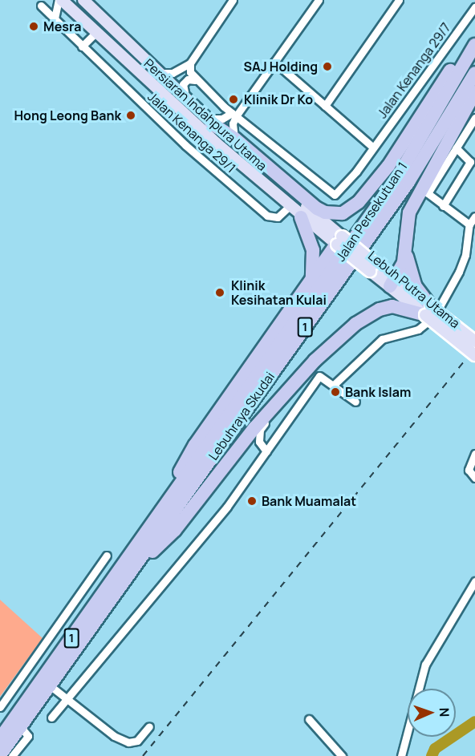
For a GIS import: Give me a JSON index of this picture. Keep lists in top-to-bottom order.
{
  "streets": {
    "highway": ["Jalan Persekutuan 1", "1", "Lebuhraya Skudai"],
    "main road": ["Persiaran Indahpura Utama", "Lebuh Putra Utama"],
    "street": ["Jalan Kenanga 29/7", "Jalan Kenanga 29/1"]
  },
  "crossings": [
    ["Persiaran Indahpura Utama", "Jalan Kenanga 29/1"],
    ["Persiaran Indahpura Utama", "Lebuh Putra Utama"],
    ["Jalan Persekutuan 1", "1"]
  ],
  "places": [
    "Mesra",
    "SAJ Holding",
    "Klinik Dr Ko",
    "Hong Leong Bank",
    "Klinik Kesihatan Kulai",
    "Bank Islam",
    "Bank Muamalat"
  ],
  "north": "right"
}
